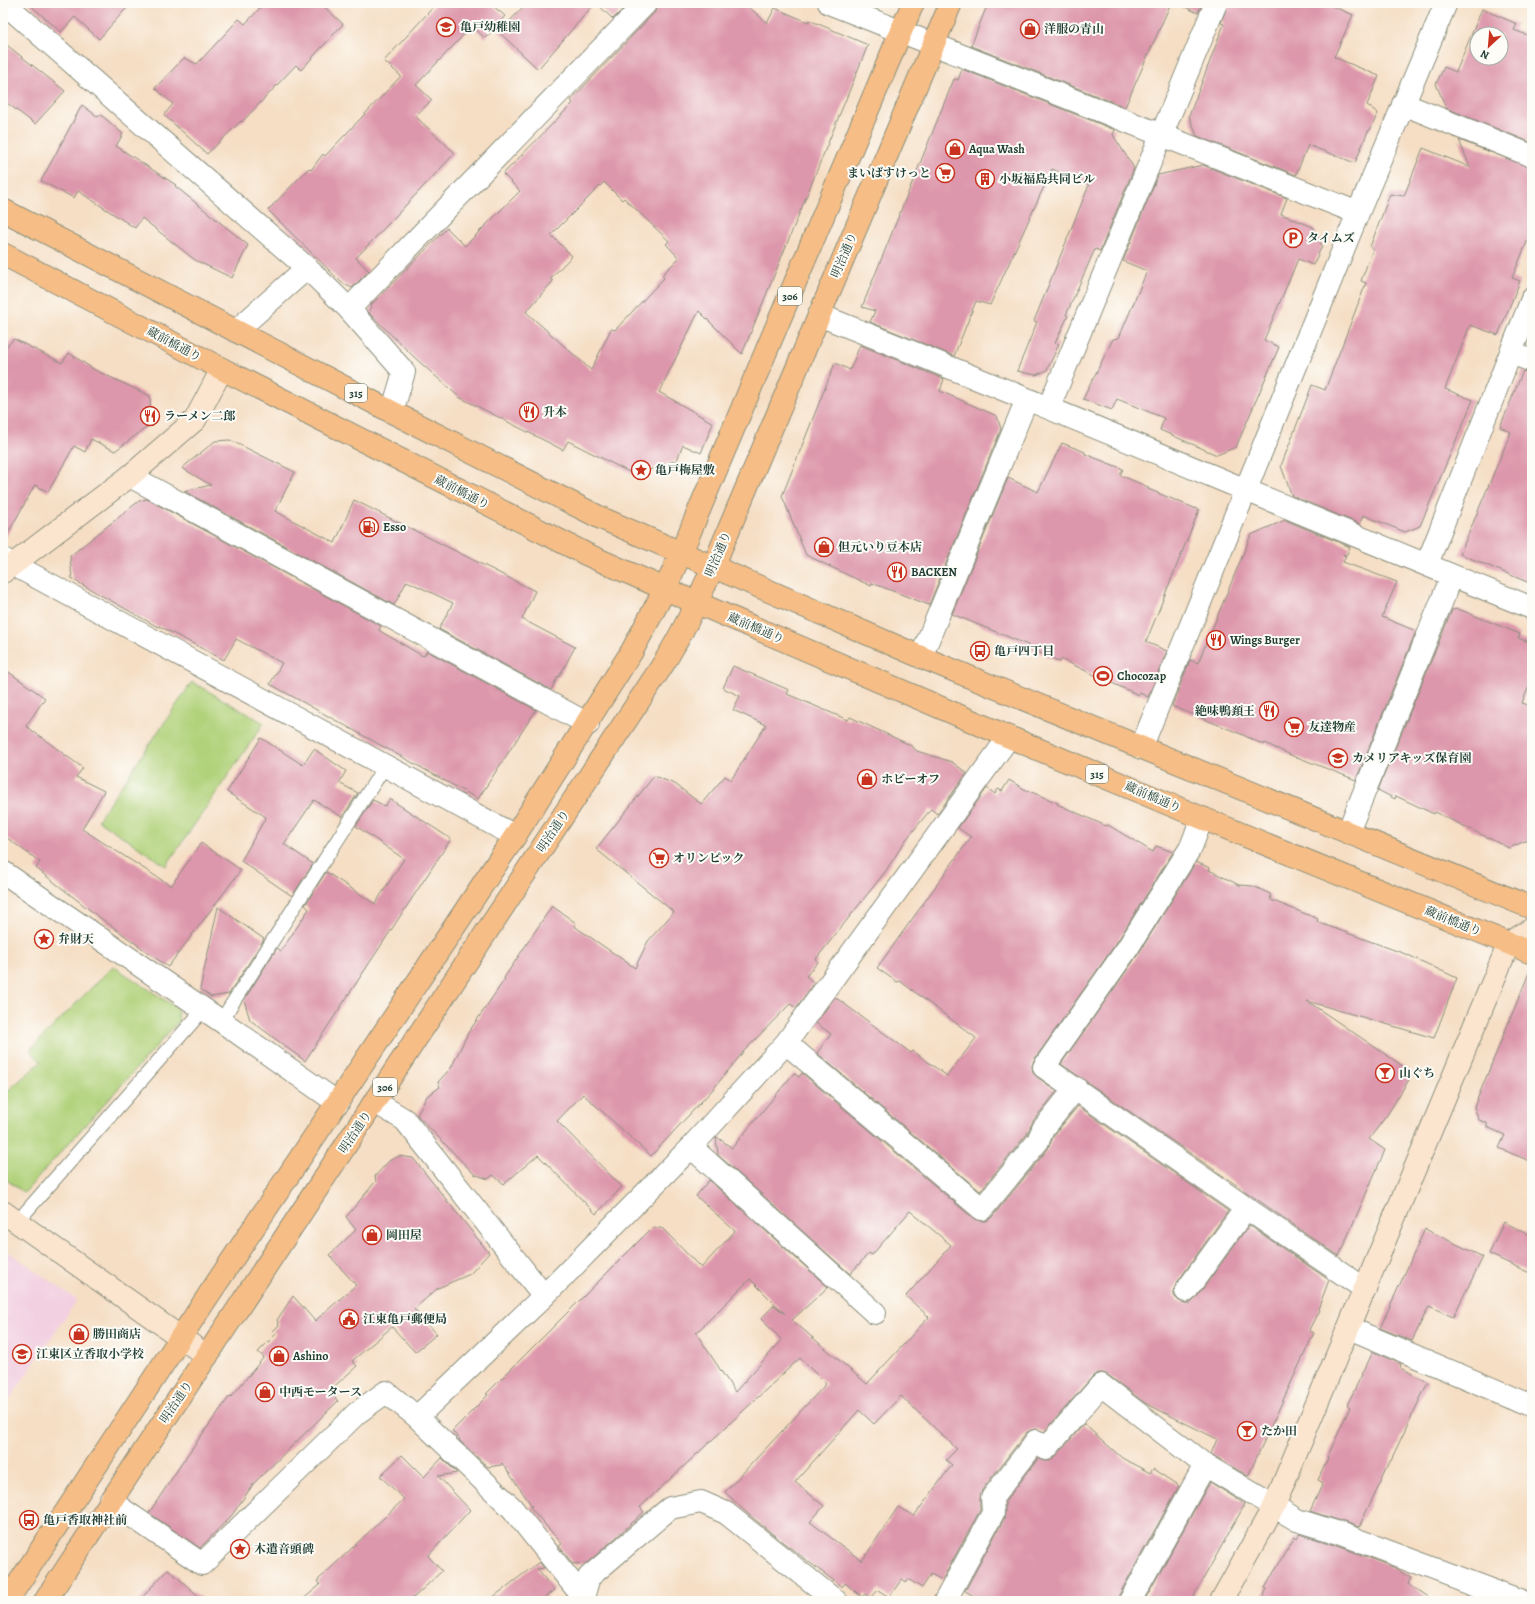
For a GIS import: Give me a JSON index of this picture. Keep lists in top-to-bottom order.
{
  "streets": {
    "main road": [
      "明治通り",
      "306",
      "蔵前橋通り",
      "315"
    ]
  },
  "crossings": [
    ["明治通り", "蔵前橋通り"],
    ["明治通り", "315"],
    ["306", "蔵前橋通り"],
    ["306", "315"]
  ],
  "places": {
    "school or university": ["亀戸幼稚園", "カメリアキッズ保育園", "江東区立香取小学校"],
    "shop": [
      "洋服の青山",
      "Aqua Wash",
      "但元いり豆本店",
      "ホビーオフ",
      "岡田屋",
      "勝田商店",
      "Ashino",
      "中西モータース"
    ],
    "supermarket": ["まいばすけっと", "友達物産", "オリンピック"],
    "building": ["小坂福島共同ビル"],
    "parking": ["タイムズ"],
    "restaurant": [
      "升本",
      "ラーメン二郎",
      "BACKEN",
      "Wings Burger",
      "絶味鴨頚王"
    ],
    "place": ["亀戸梅屋敷", "弁財天", "木遣音頭碑"],
    "fuel station": ["Esso"],
    "bus stop": ["亀戸四丁目", "亀戸香取神社前"],
    "sports": ["Chocozap"],
    "bar": ["山ぐち", "たか田"],
    "public building": ["江東亀戸郵便局"]
  },
  "north": "bottom left"
}
